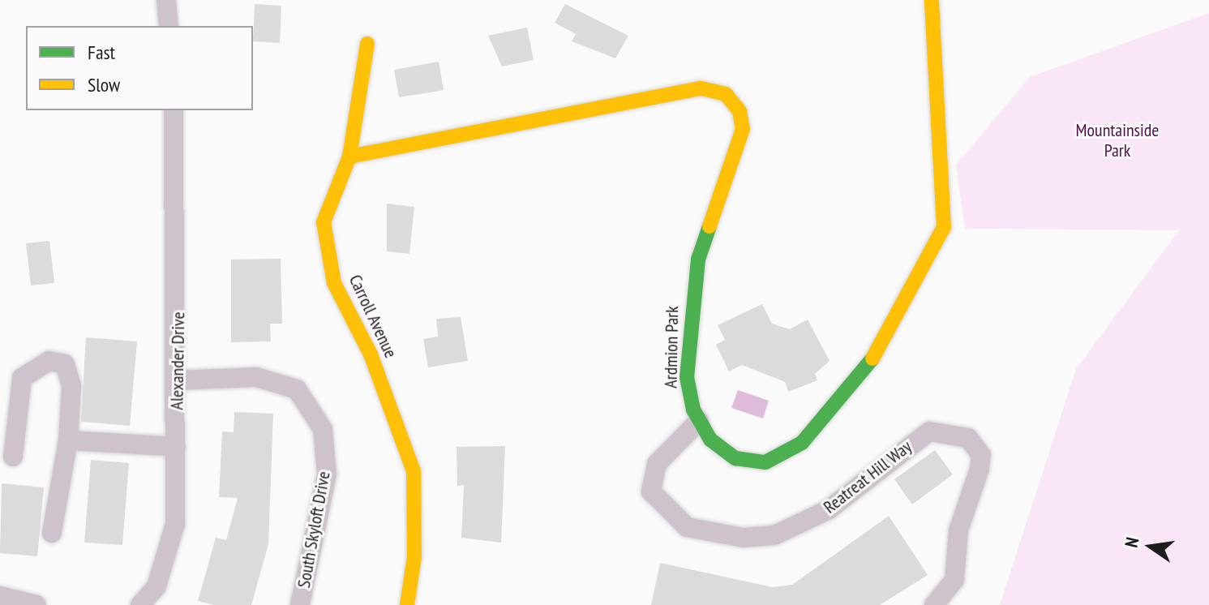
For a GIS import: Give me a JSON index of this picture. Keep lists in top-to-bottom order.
{
  "streets": {
    "street": [
      "Carroll Avenue",
      "Ardmion Park",
      "Alexander Drive",
      "Reatreat Hill Way",
      "South Skyloft Drive"
    ]
  },
  "crossings": [
    ["Carroll Avenue", "Ardmion Park"],
    ["Ardmion Park", "Reatreat Hill Way"],
    ["Alexander Drive", "South Skyloft Drive"]
  ],
  "parks": ["Mountainside Park"],
  "legend": ["Fast", "Slow"],
  "north": "left"
}
